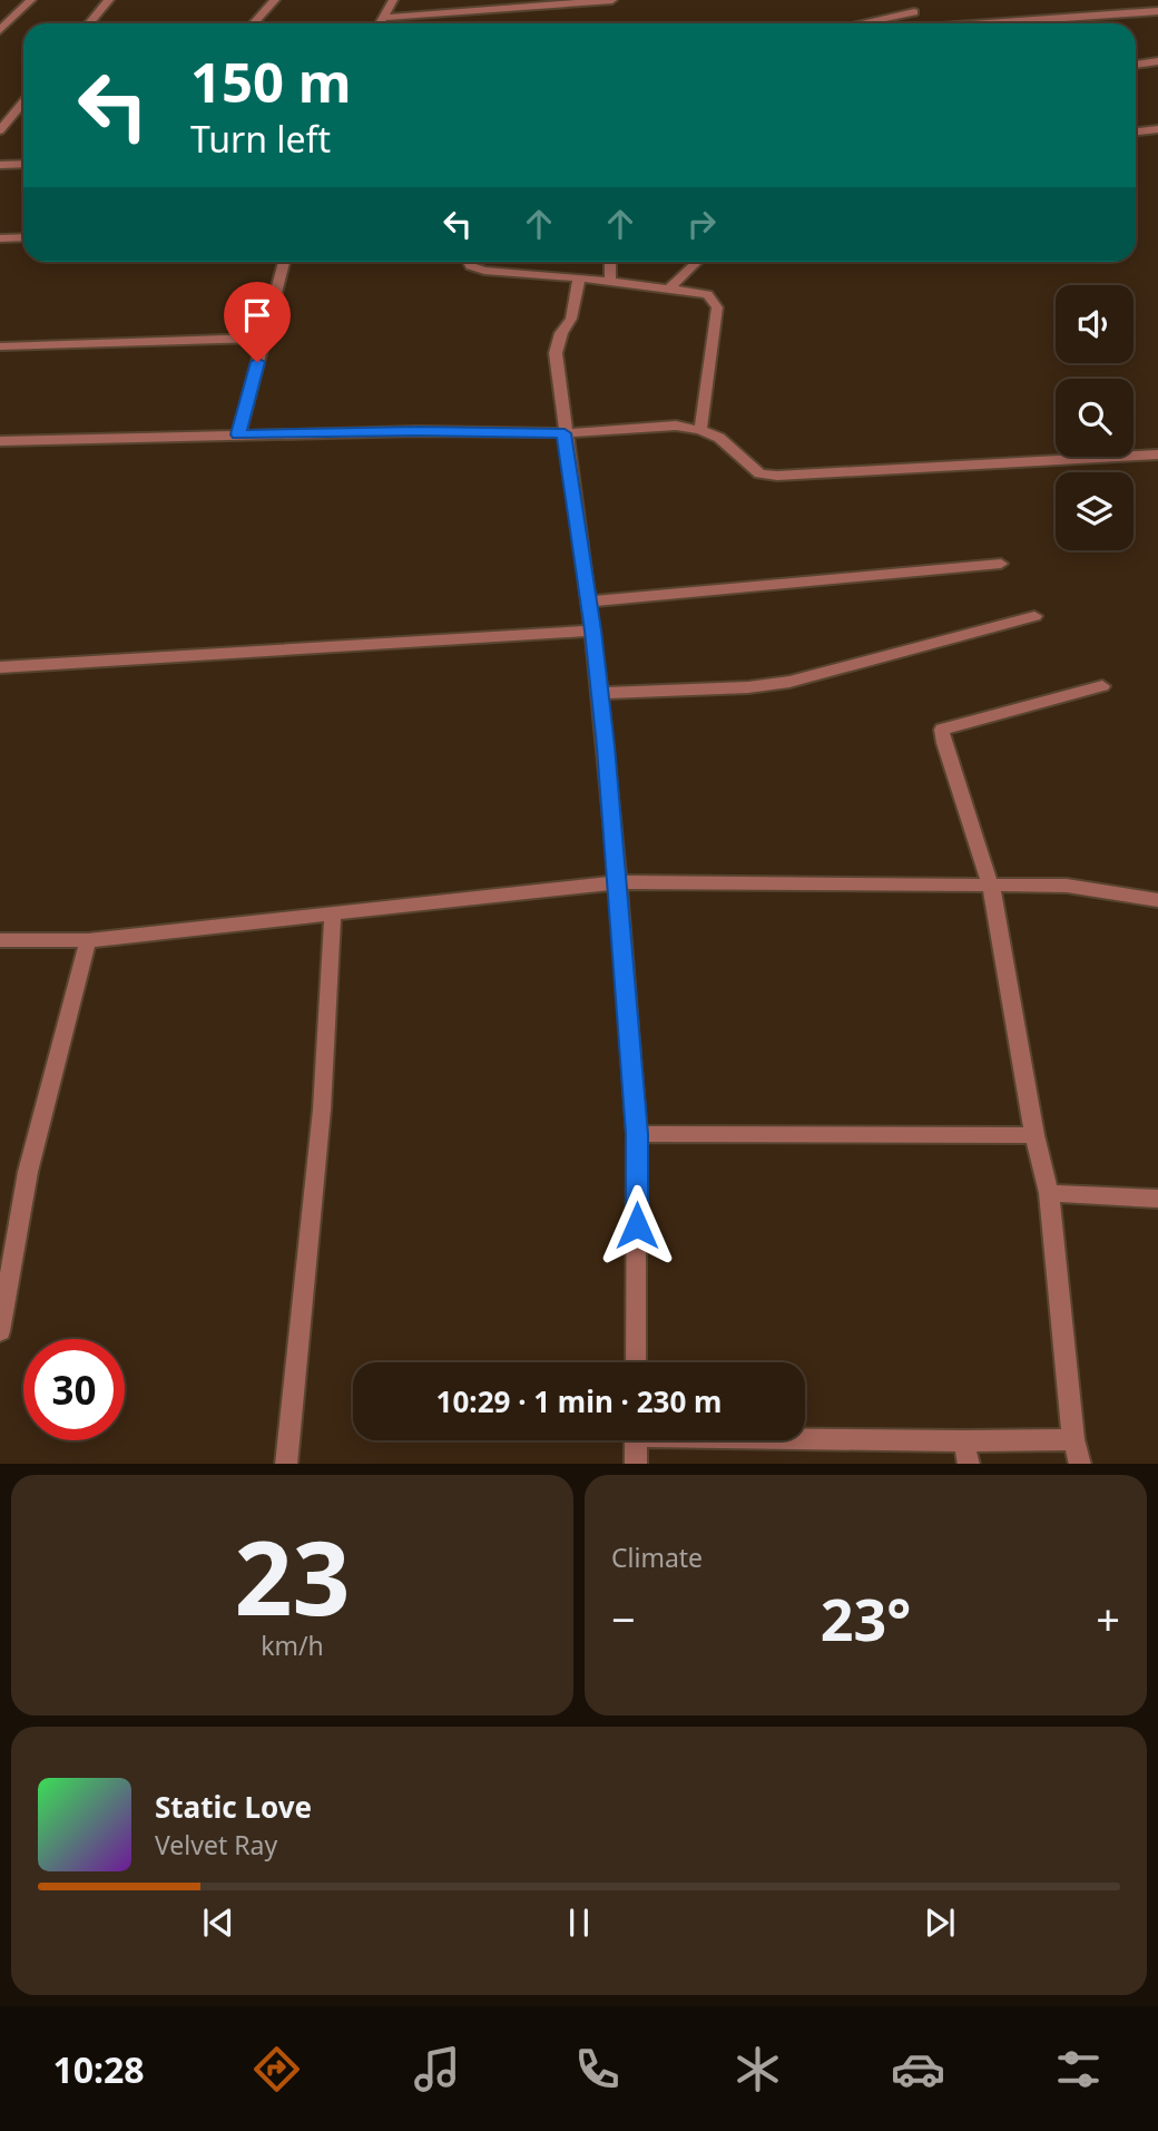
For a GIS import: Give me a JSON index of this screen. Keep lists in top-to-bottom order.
{
  "page": {
    "turn": ["150 m", "Turn left"],
    "limit": "30",
    "trip": "10:29 · 1 min · 230 m",
    "tile": [
      ["23", "km/h"],
      "Climate"
    ],
    "heat": ["−", "23°", "+"],
    "song": ["Static Love", "Velvet Ray"],
    "tabs": "10:28"
  }
}
